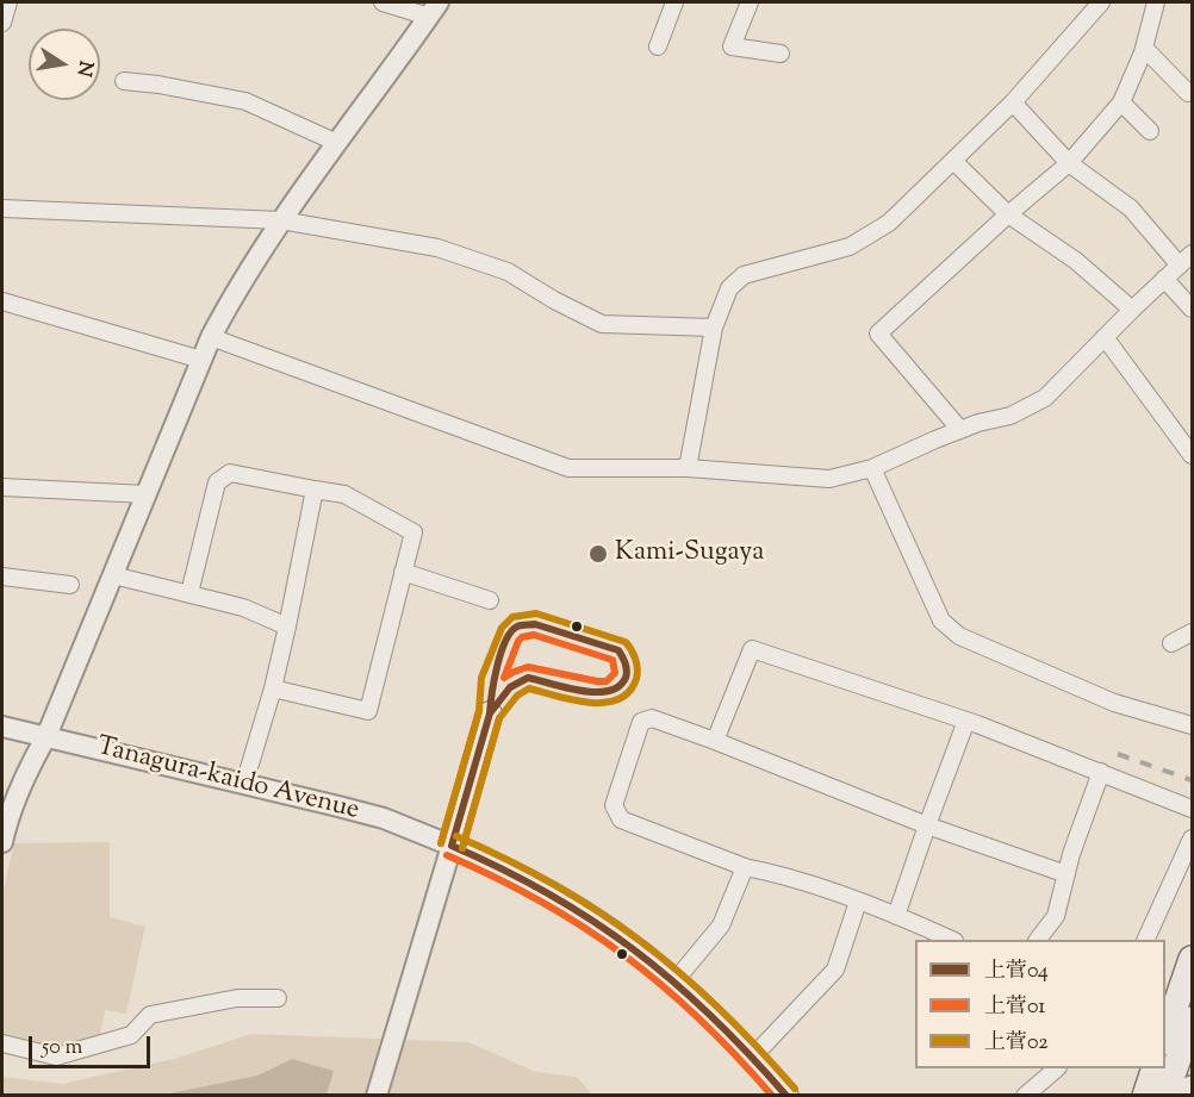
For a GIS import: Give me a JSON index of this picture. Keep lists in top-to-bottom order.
{
  "streets": {
    "street": ["Tanagura-kaido Avenue"]
  },
  "places": ["Kami-Sugaya"],
  "lines": ["transit line 上菅02", "transit line 上菅04", "transit line 上菅01"],
  "legend": ["上菅04", "上菅01", "上菅02"],
  "scale_bar": "50 m",
  "north": "right"
}
